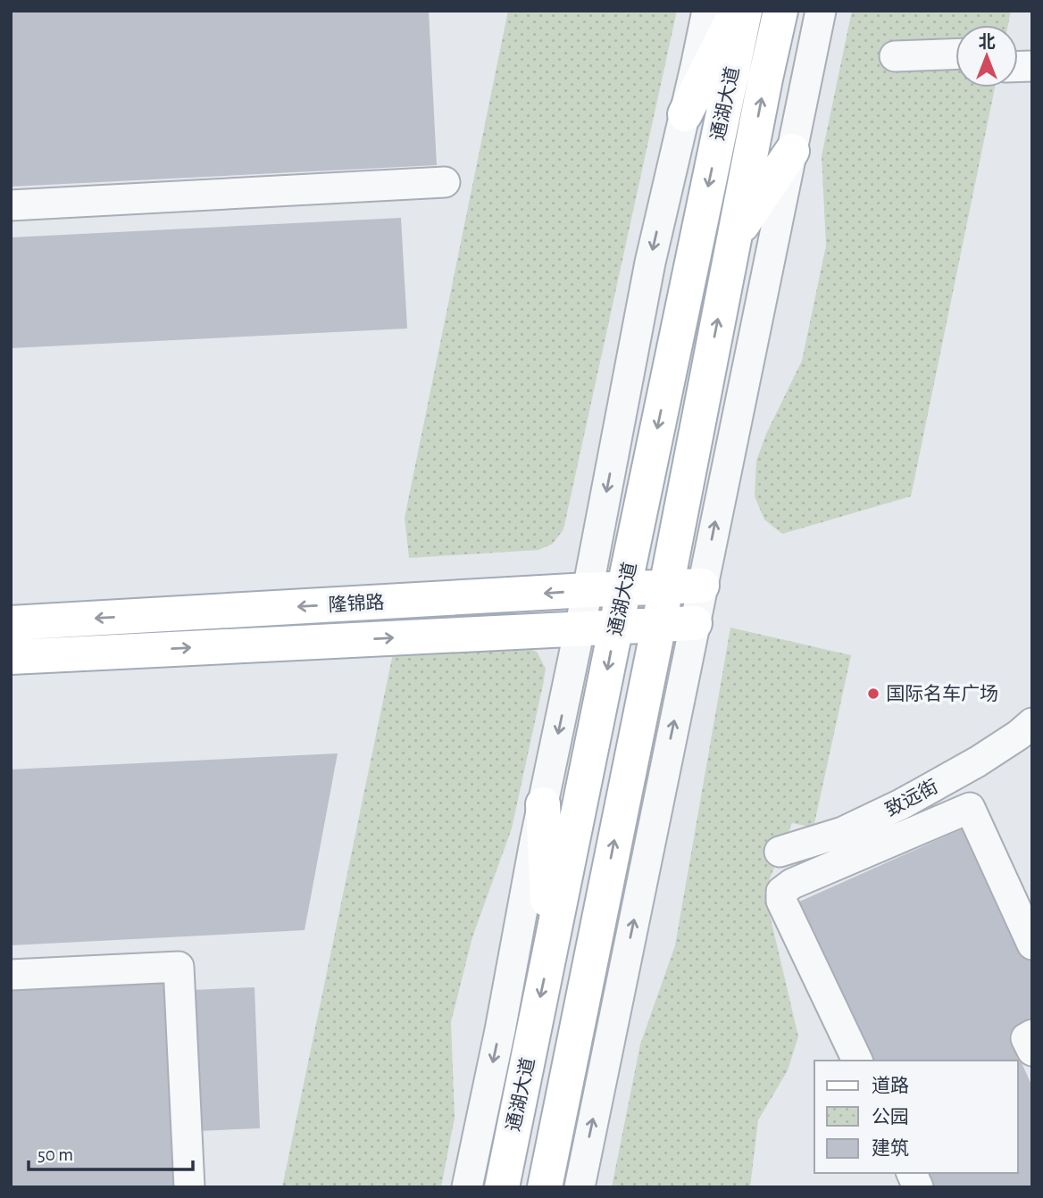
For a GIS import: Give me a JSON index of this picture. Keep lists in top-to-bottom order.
{
  "streets": {
    "main road": ["通湖大道", "隆锦路"],
    "street": ["致远街"]
  },
  "crossings": [
    ["通湖大道", "隆锦路"]
  ],
  "places": ["国际名车广场"],
  "legend": ["道路", "公园", "建筑"],
  "scale_bar": "50 m",
  "north": "top"
}
